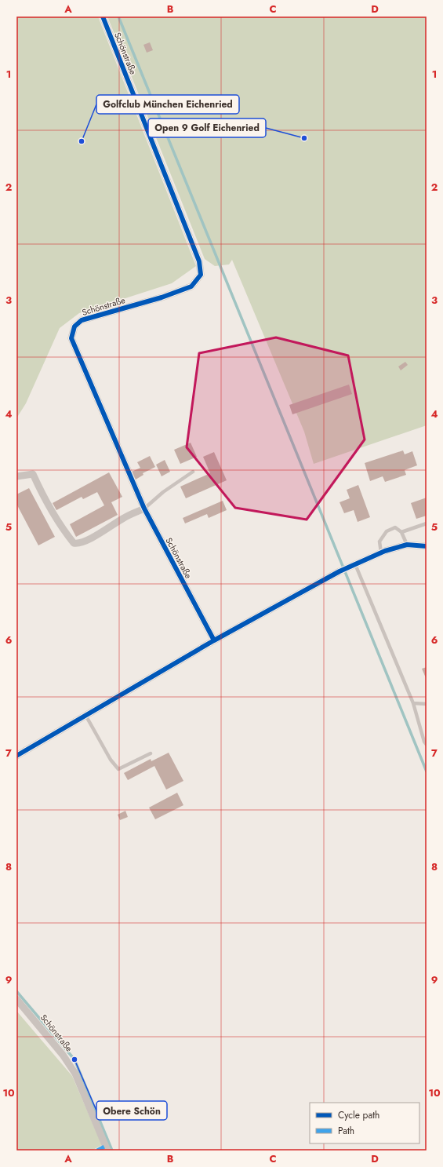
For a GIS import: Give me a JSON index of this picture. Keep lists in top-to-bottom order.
{
  "streets": {
    "street": ["Schönstraße"]
  },
  "places": ["Open 9 Golf Eichenried", "Golfclub München Eichenried", "Obere Schön"],
  "legend": ["Cycle path", "Path"],
  "grid": {
    "columns": [
      "A",
      "B",
      "C",
      "D"
    ],
    "rows": [
      "1",
      "2",
      "3",
      "4",
      "5",
      "6",
      "7",
      "8",
      "9",
      "10"
    ]
  }
}
